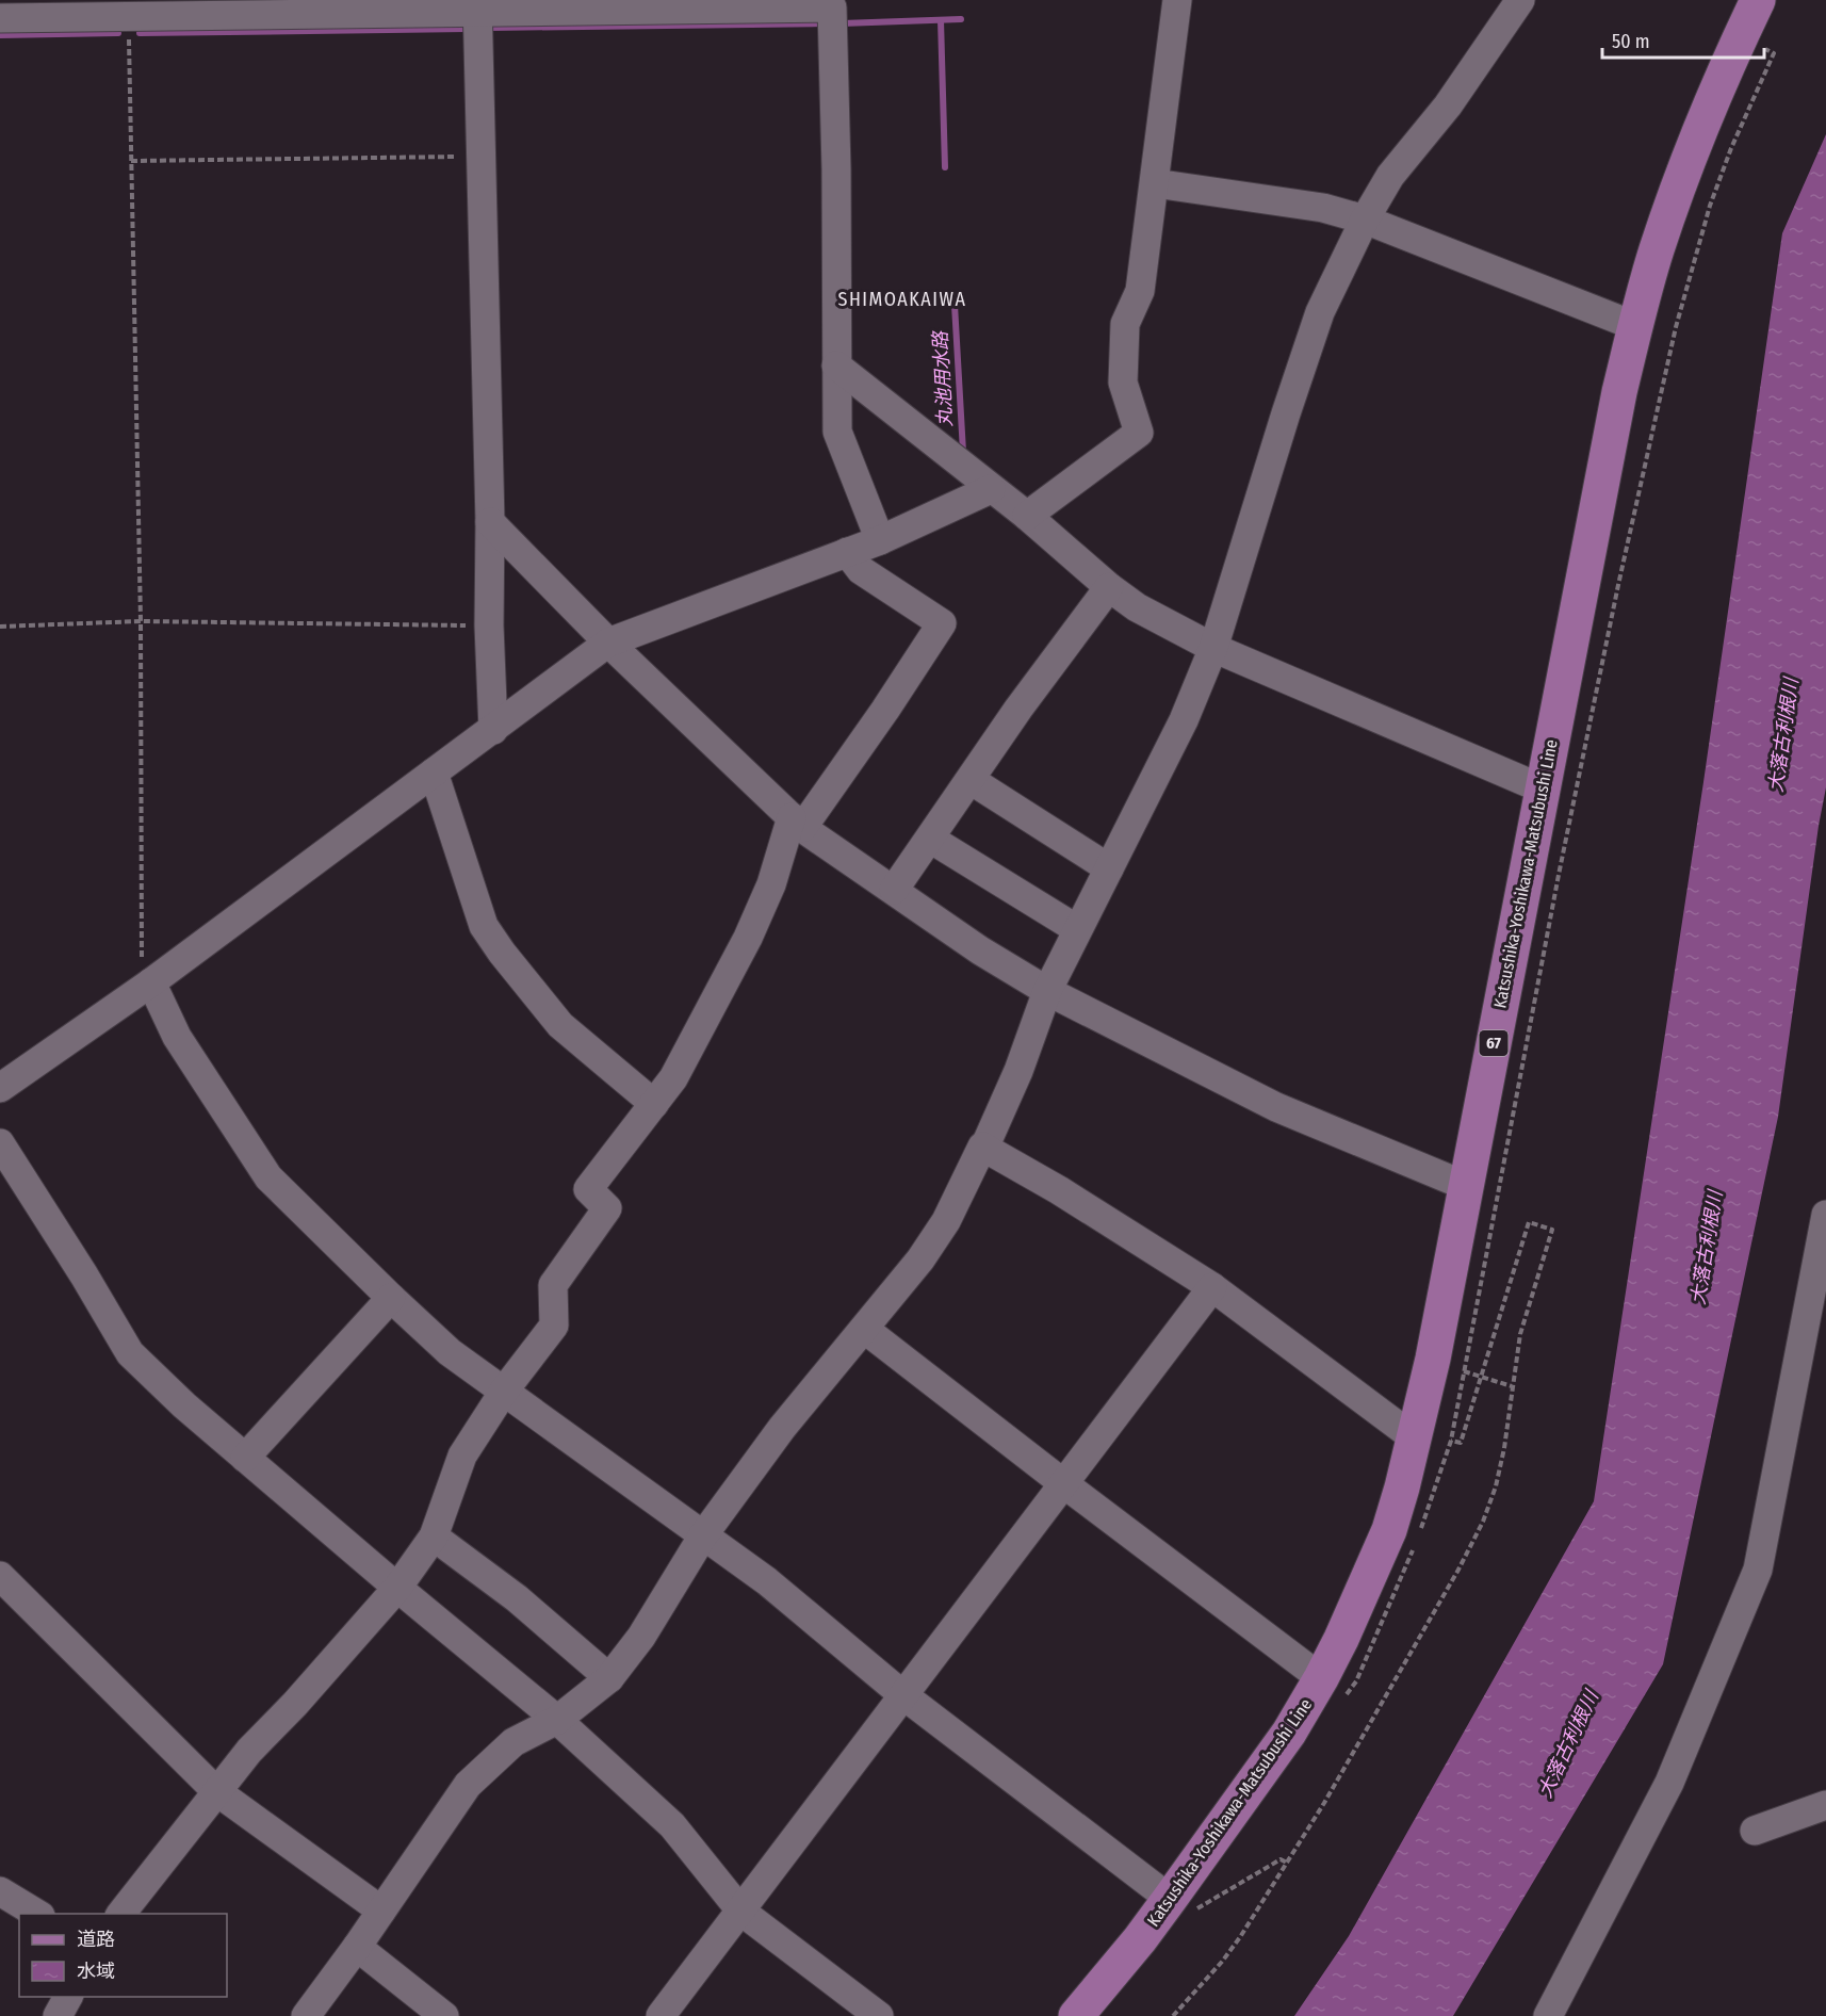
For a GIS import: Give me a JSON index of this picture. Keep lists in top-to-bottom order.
{
  "streets": {
    "main road": ["Katsushika-Yoshikawa-Matsubushi Line", "67"]
  },
  "districts": ["SHIMOAKAIWA"],
  "water": ["丸池用水路", "大落古利根川"],
  "legend": ["道路", "水域"],
  "scale_bar": "50 m"
}
